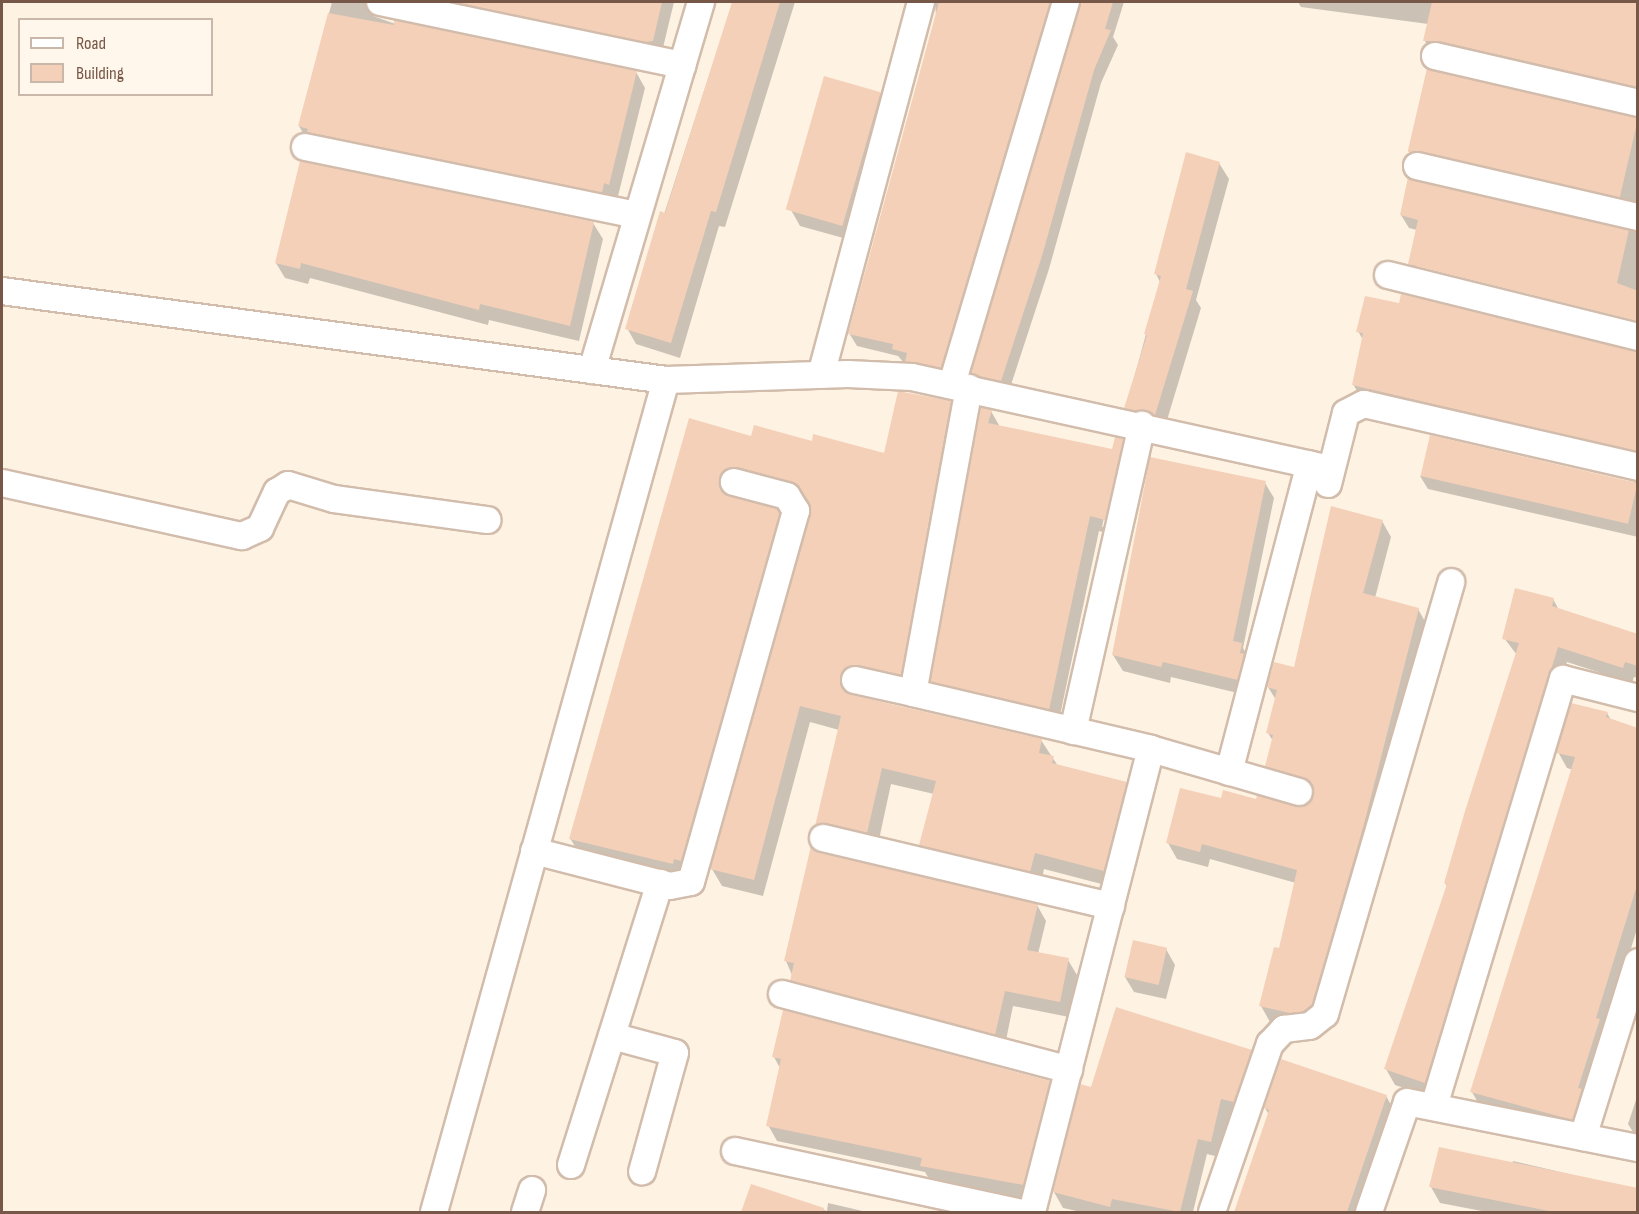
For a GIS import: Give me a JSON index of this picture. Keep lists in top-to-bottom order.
{
  "legend": ["Road", "Building"]
}
